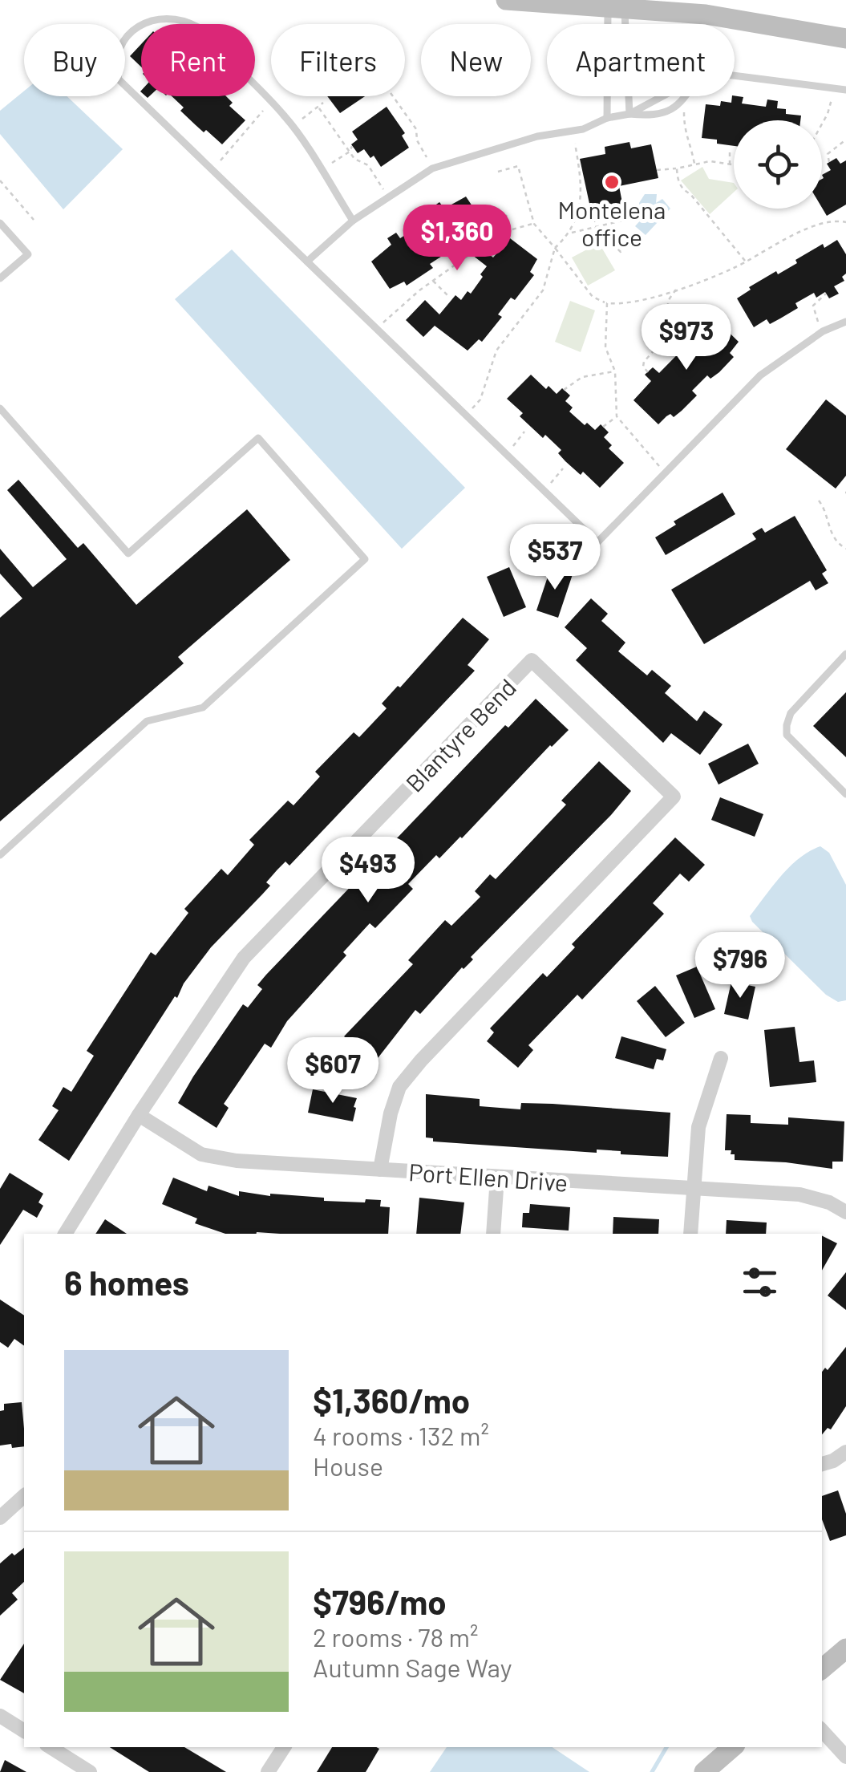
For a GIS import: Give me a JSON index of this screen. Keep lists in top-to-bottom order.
{
  "streets": {
    "street": ["Blantyre Bend", "Port Ellen Drive"]
  },
  "crossings": [
    ["Blantyre Bend", "Port Ellen Drive"]
  ],
  "places": ["Montelena office"],
  "page": {
    "chip": [
      "Buy",
      "Rent",
      "Filters",
      "New",
      "Apartment"
    ],
    "price": [
      "$1,360",
      "$973",
      "$537",
      "$493",
      "$796",
      "$607"
    ],
    "heading": "6 homes",
    "list": [
      {
        "name": "$1,360/mo",
        "note": "4 rooms · 132 m² · House"
      },
      {
        "name": "$796/mo",
        "note": "2 rooms · 78 m² · Autumn Sage Way"
      }
    ]
  }
}
